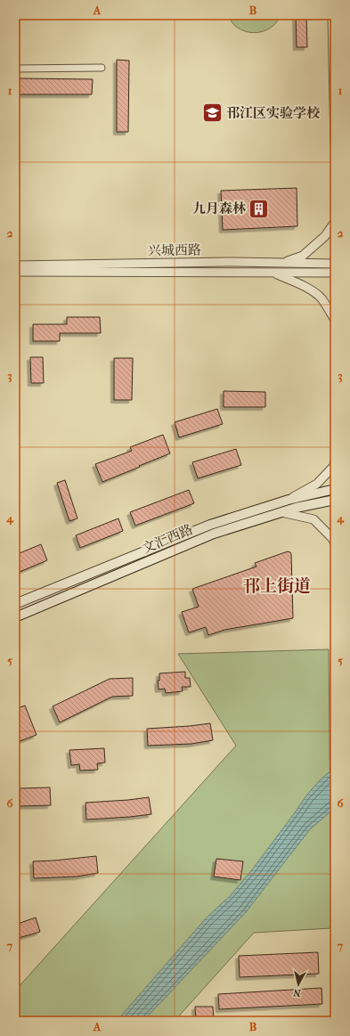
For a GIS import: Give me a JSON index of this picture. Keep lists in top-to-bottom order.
{
  "streets": {
    "main road": ["文汇西路"],
    "street": ["兴城西路"]
  },
  "districts": ["邗上街道"],
  "places": {
    "school or university": ["邗江区实验学校"],
    "building": ["九月森林"]
  },
  "north": "bottom",
  "grid": {
    "columns": ["A", "B"],
    "rows": [
      "1",
      "2",
      "3",
      "4",
      "5",
      "6",
      "7"
    ]
  }
}
